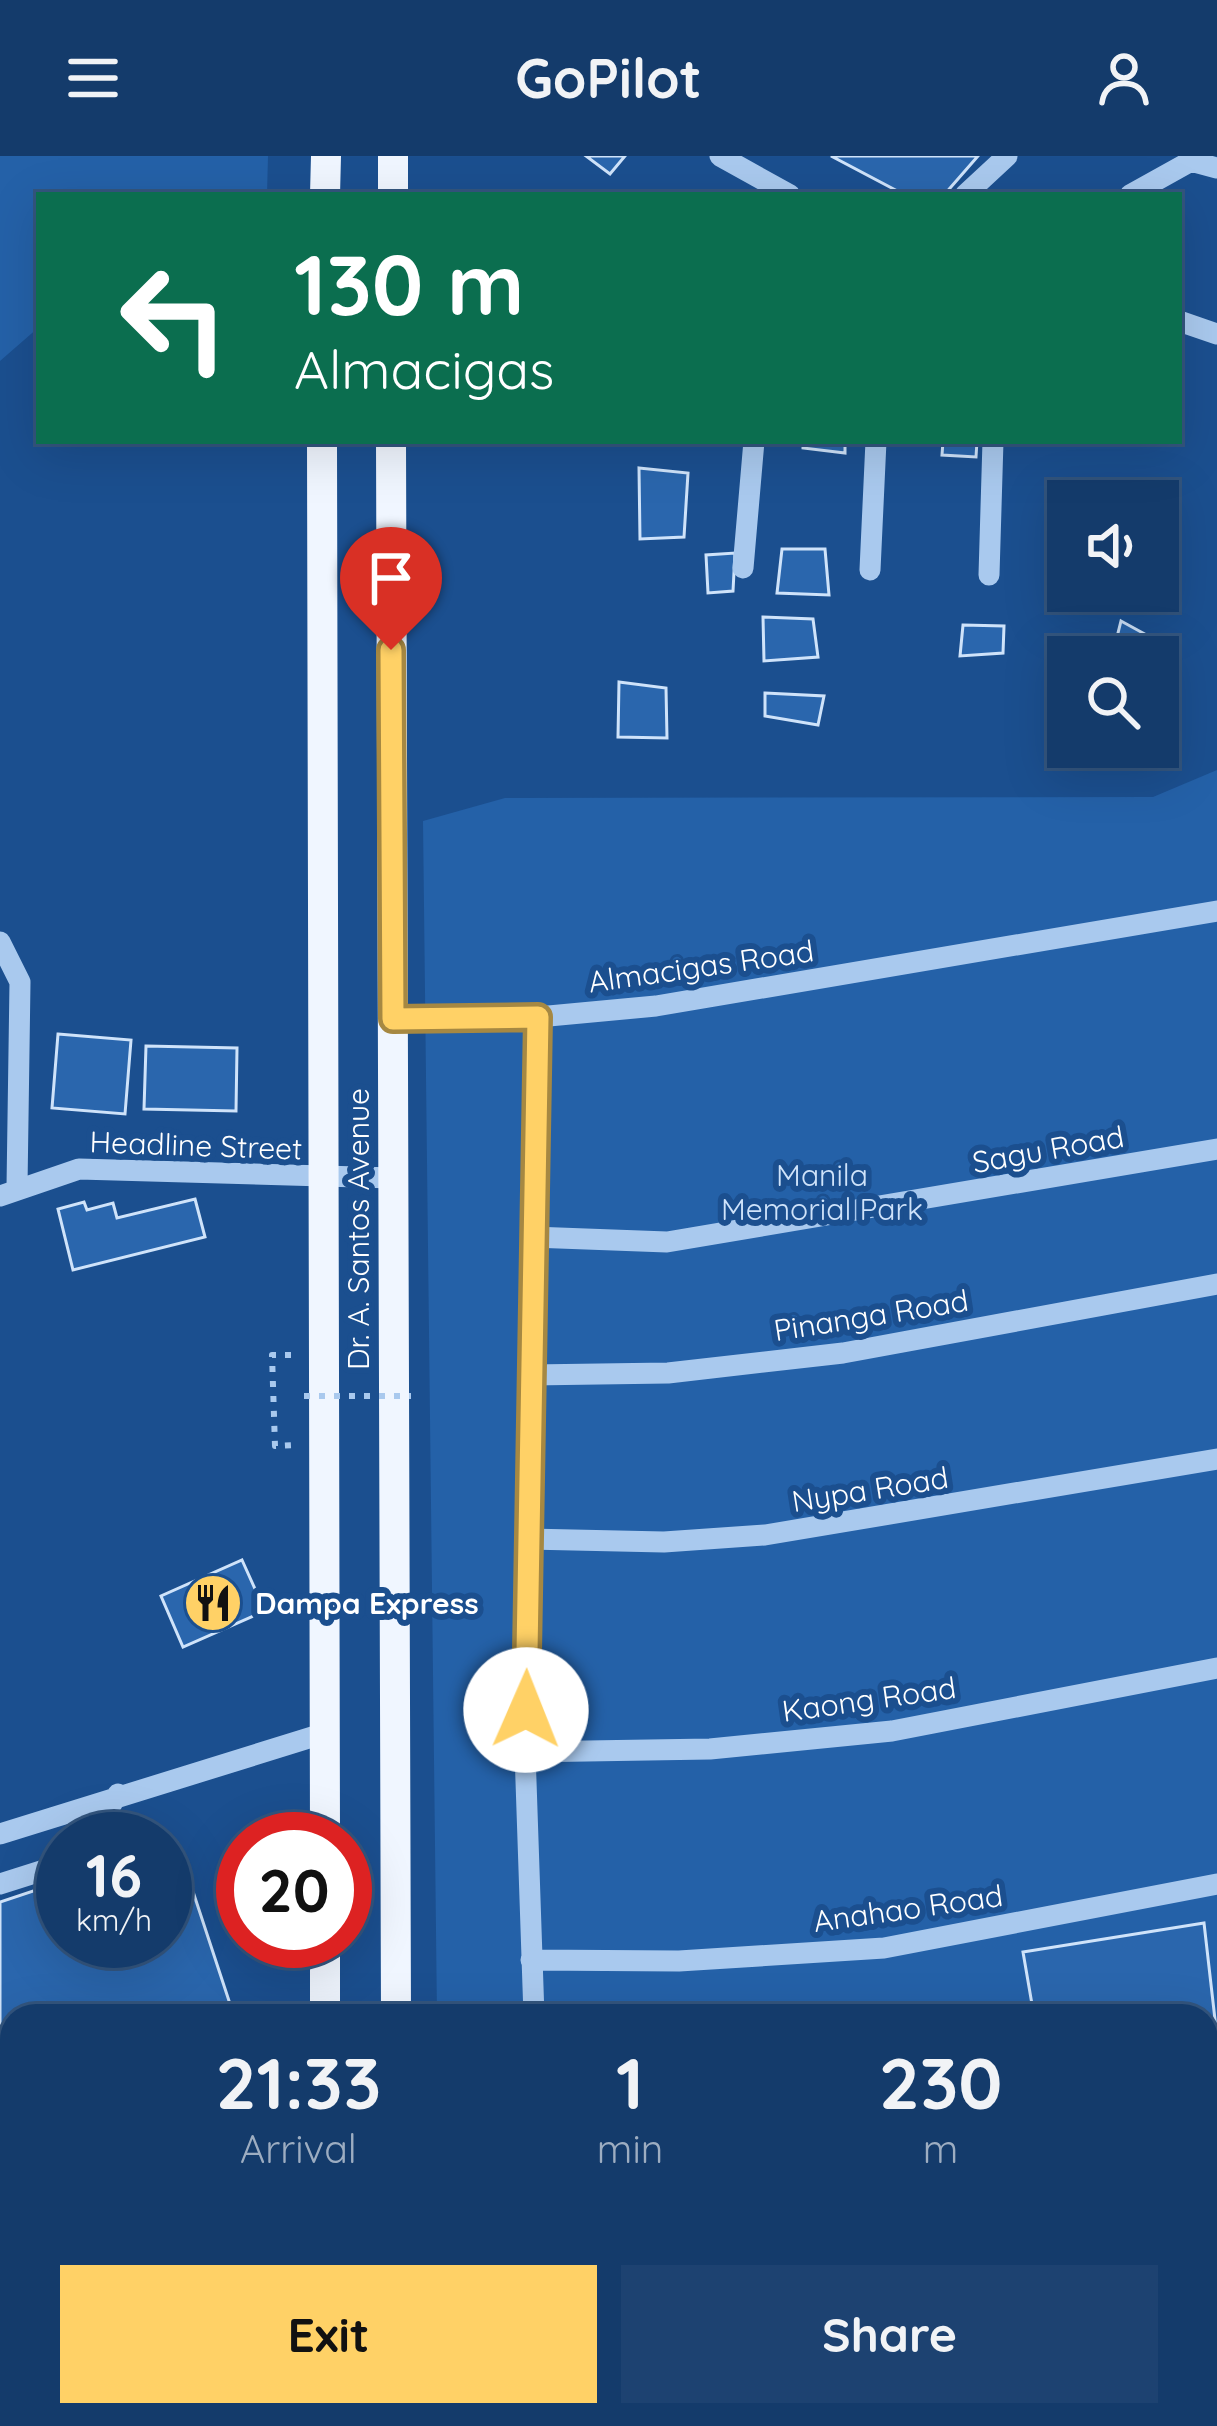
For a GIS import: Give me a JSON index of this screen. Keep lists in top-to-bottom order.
{
  "streets": {
    "main road": ["Dr. A. Santos Avenue"],
    "street": [
      "Almacigas Road",
      "Headline Street",
      "Sagu Road",
      "Pinanga Road",
      "Nypa Road",
      "Kaong Road",
      "Anahao Road"
    ]
  },
  "crossings": [
    ["Almacigas Road", "Dr. A. Santos Avenue"],
    ["Headline Street", "Dr. A. Santos Avenue"]
  ],
  "parks": ["Manila Memorial Park"],
  "places": {
    "restaurant": ["Dampa Express"]
  },
  "page": {
    "header": "GoPilot",
    "turn": ["130 m", "Almacigas"],
    "speed": "16 km/h",
    "limit": "20",
    "eta": [
      "21:33",
      "Arrival",
      "1",
      "min",
      "230",
      "m"
    ],
    "buttons": ["Exit", "Share"]
  }
}
